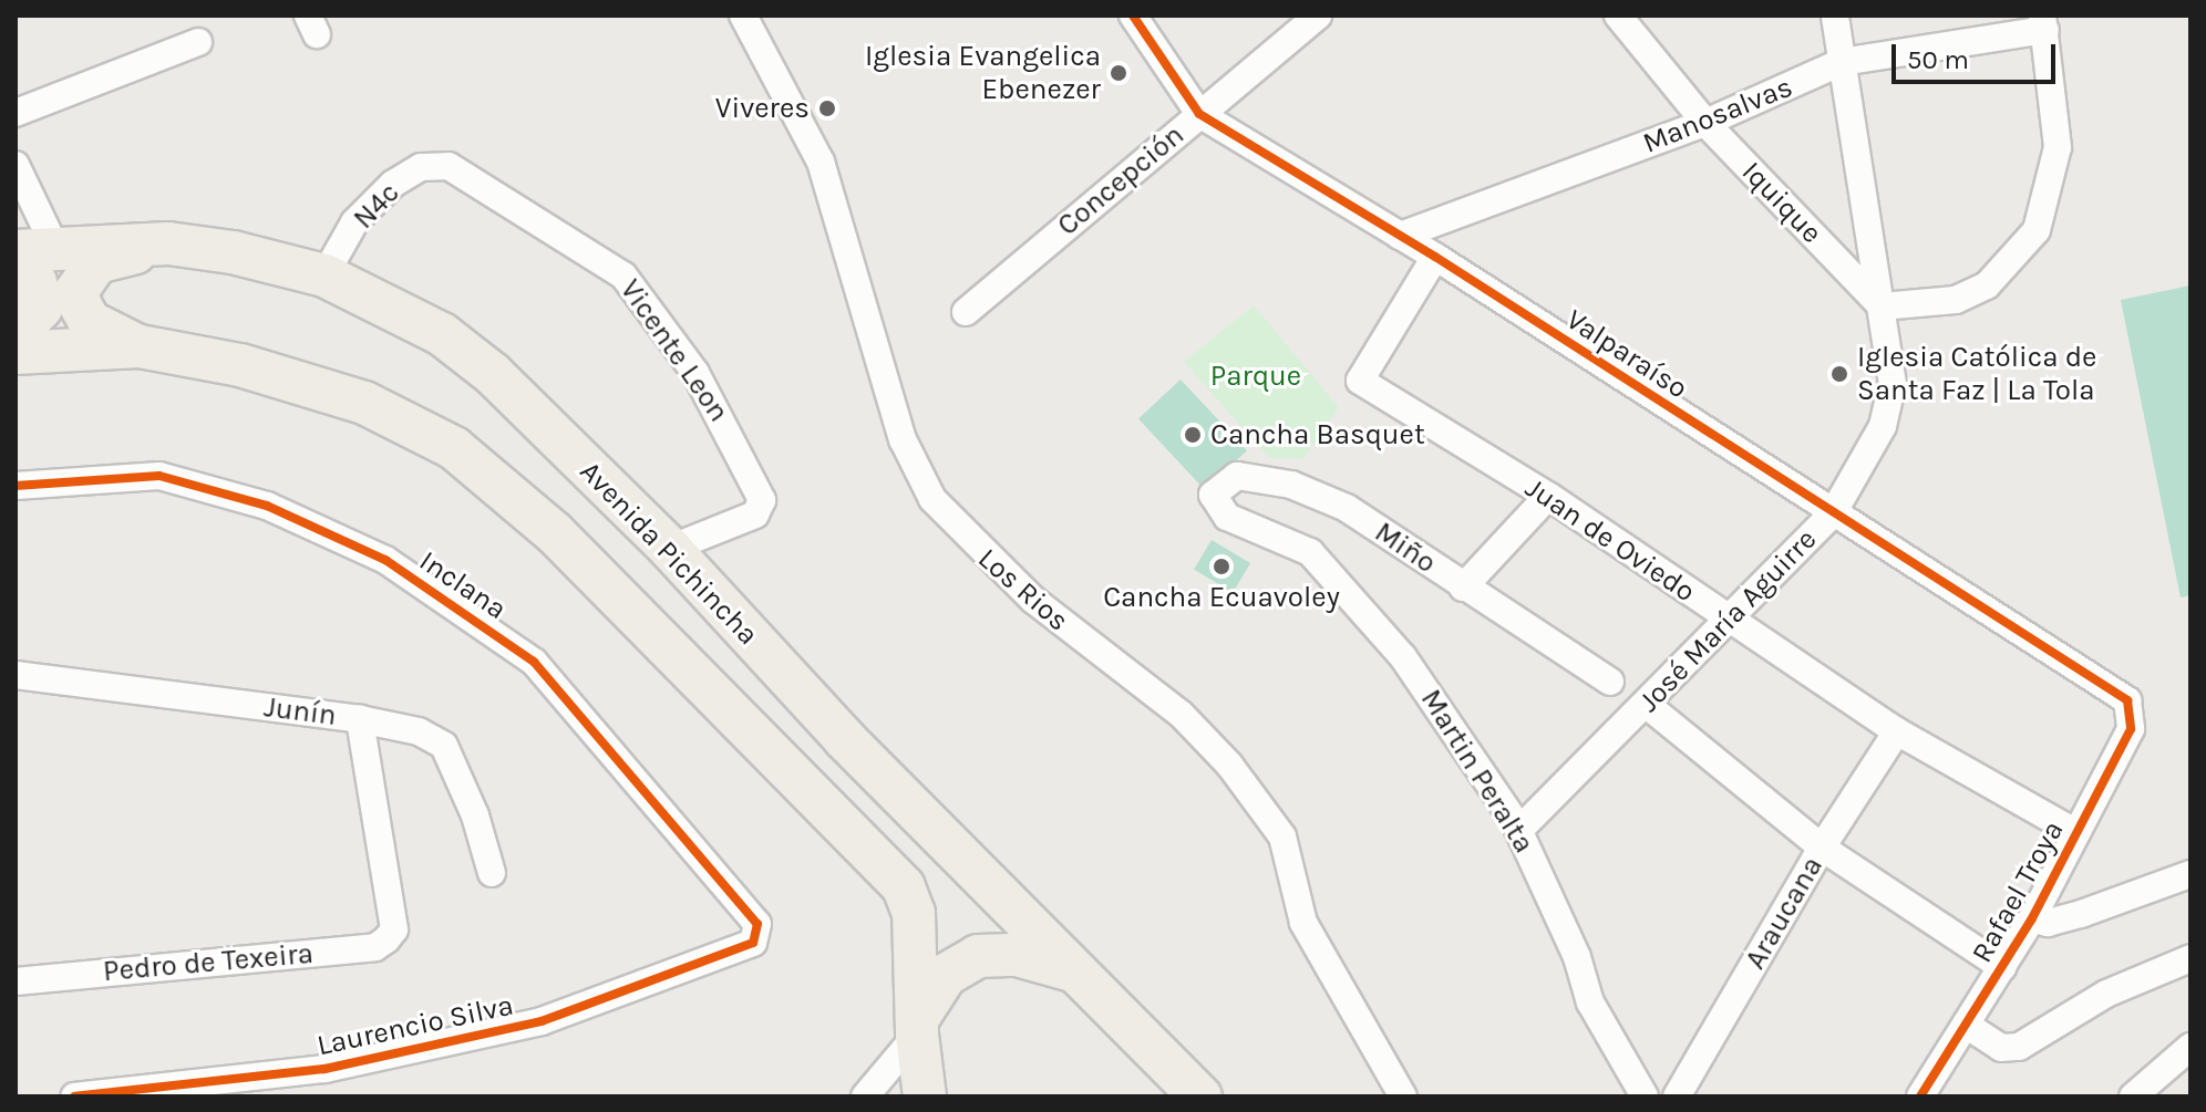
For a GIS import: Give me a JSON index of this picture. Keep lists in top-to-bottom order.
{
  "streets": {
    "main road": ["Avenida Pichincha"],
    "street": [
      "Manosalvas",
      "Concepción",
      "Iquique",
      "N4c",
      "Vicente Leon",
      "Valparaíso",
      "Juan de Oviedo",
      "Miño",
      "Inclana",
      "Los Rios",
      "José María Aguirre",
      "Junín",
      "Martin Peralta",
      "Rafael Troya",
      "Araucana",
      "Pedro de Texeira",
      "Laurencio Silva"
    ]
  },
  "crossings": [
    ["Manosalvas", "Iquique"],
    ["Manosalvas", "Valparaíso"],
    ["Manosalvas", "José María Aguirre"],
    ["Concepción", "Valparaíso"],
    ["Iquique", "José María Aguirre"],
    ["N4c", "Vicente Leon"],
    ["N4c", "Avenida Pichincha"],
    ["Vicente Leon", "Avenida Pichincha"],
    ["Valparaíso", "Juan de Oviedo"],
    ["Valparaíso", "José María Aguirre"],
    ["Valparaíso", "Rafael Troya"],
    ["Juan de Oviedo", "José María Aguirre"],
    ["Juan de Oviedo", "Rafael Troya"],
    ["Juan de Oviedo", "Araucana"],
    ["Miño", "Martin Peralta"],
    ["Inclana", "Laurencio Silva"],
    ["José María Aguirre", "Martin Peralta"],
    ["Junín", "Pedro de Texeira"]
  ],
  "parks": ["Parque"],
  "places": [
    "Iglesia Evangelica Ebenezer",
    "Viveres",
    "Iglesia Católica de Santa Faz | La Tola",
    "Cancha Basquet",
    "Cancha Ecuavoley"
  ],
  "scale_bar": "50 m"
}
